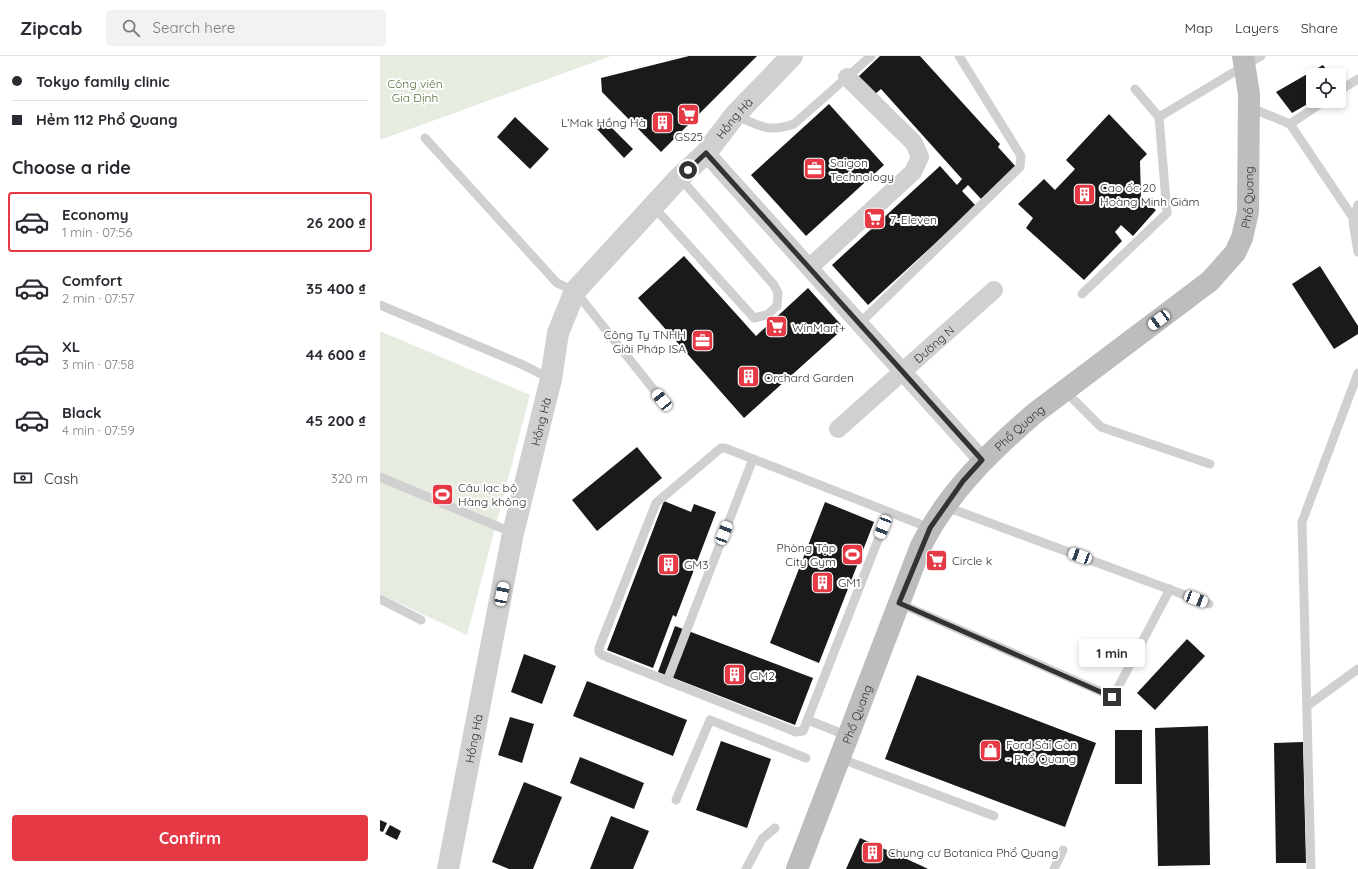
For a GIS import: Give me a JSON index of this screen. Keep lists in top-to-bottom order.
{
  "streets": {
    "main road": ["Phổ Quang"],
    "street": ["Hồng Hà", "Đường N"]
  },
  "parks": ["Công viên Gia Định"],
  "places": {
    "supermarket": [
      "GS25",
      "7-Eleven",
      "WinMart+",
      "Circle k"
    ],
    "building": [
      "L’Mak Hồng Hà",
      "Cao ốc 20 Hoàng Minh Giám",
      "Orchard Garden",
      "GM3",
      "GM1",
      "GM2",
      "Chung cư Botanica Phổ Quang"
    ],
    "office": ["Saigon Technology", "Công Ty TNHH Giải Pháp ISA"],
    "sports": ["Câu lạc bộ Hàng không", "Phòng Tập City Gym"],
    "shop": ["Ford Sài Gòn - Phổ Quang"]
  },
  "page": {
    "header": "Zipcab",
    "search": "Search here",
    "nav": ["Map", "Layers", "Share"],
    "banner": ["Tokyo family clinic", "Hẻm 112 Phổ Quang"],
    "heading": "Choose a ride",
    "list": [
      {
        "name": "Economy",
        "note": "1 min · 07:56",
        "value": "26 200 ₫"
      },
      {
        "name": "Comfort",
        "note": "2 min · 07:57",
        "value": "35 400 ₫"
      },
      {
        "name": "XL",
        "note": "3 min · 07:58",
        "value": "44 600 ₫"
      },
      {
        "name": "Black",
        "note": "4 min · 07:59",
        "value": "45 200 ₫"
      }
    ],
    "pay": ["Cash", "320 m"],
    "bubble": "1 min",
    "buttons": "Confirm"
  }
}
